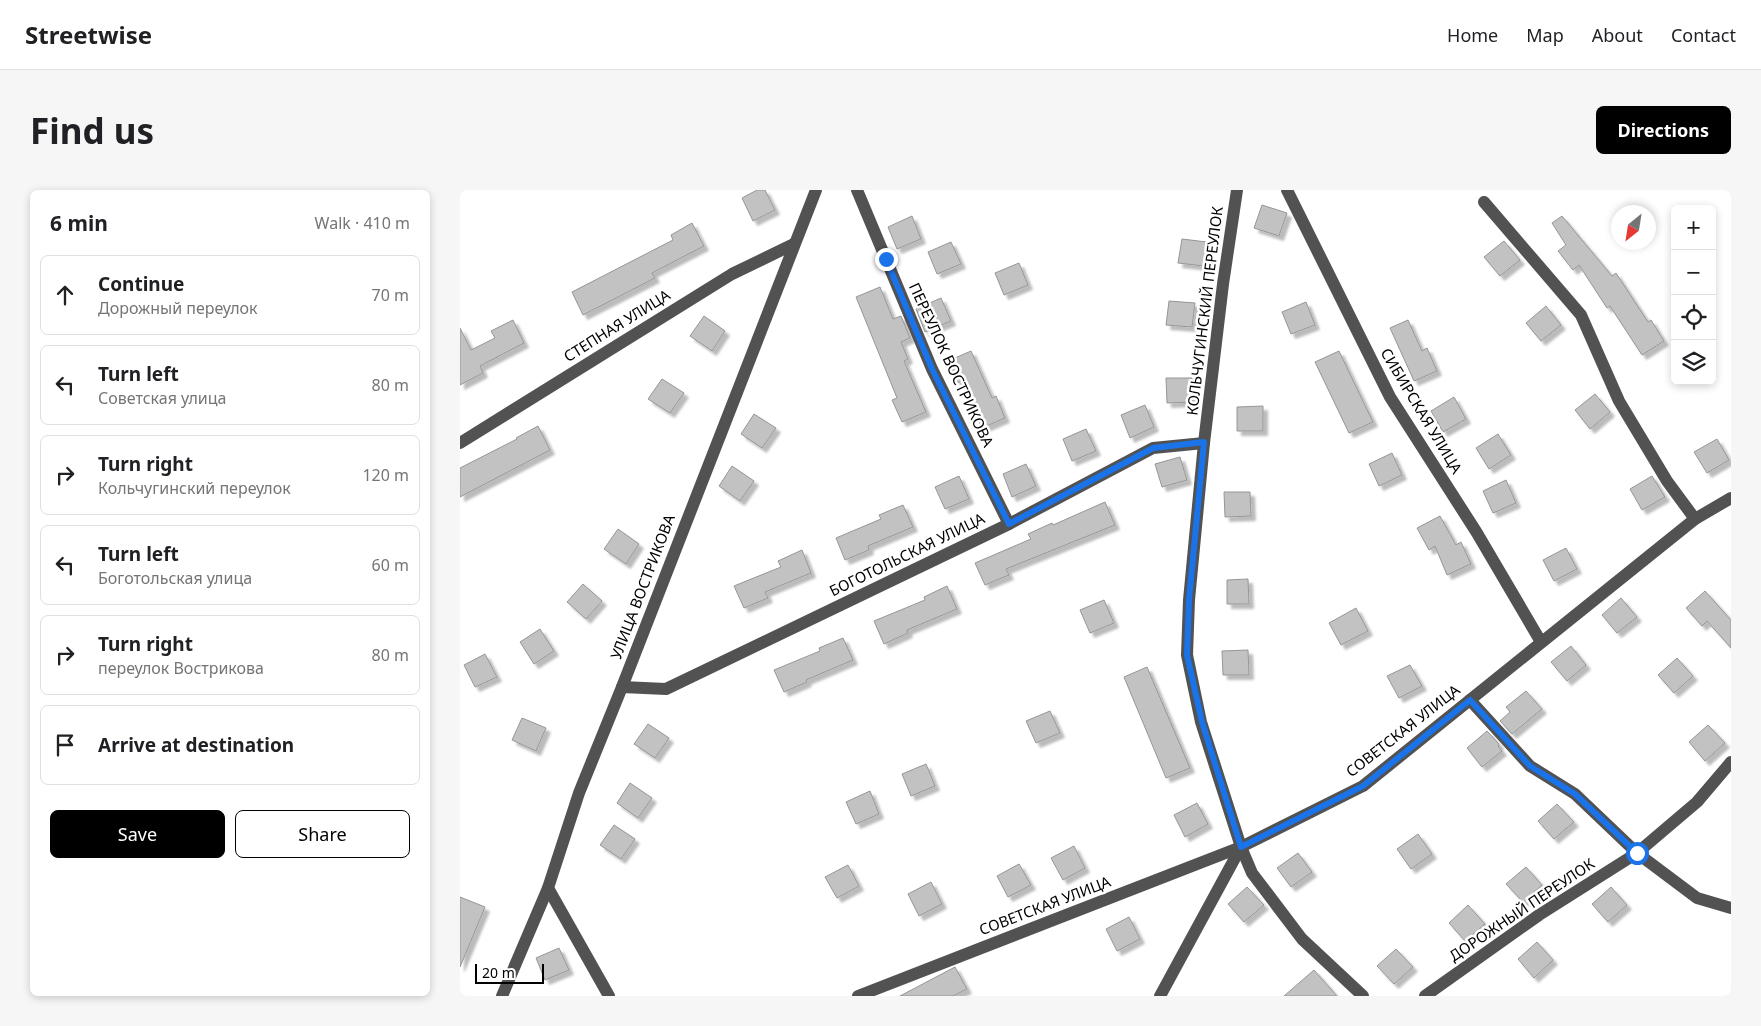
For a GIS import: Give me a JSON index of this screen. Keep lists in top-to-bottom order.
{
  "streets": {
    "street": [
      "КОЛЬЧУГИНСКИЙ ПЕРЕУЛОК",
      "СТЕПНАЯ УЛИЦА",
      "ПЕРЕУЛОК ВОСТРИКОВА",
      "СИБИРСКАЯ УЛИЦА",
      "БОГОТОЛЬСКАЯ УЛИЦА",
      "УЛИЦА ВОСТРИКОВА",
      "СОВЕТСКАЯ УЛИЦА",
      "ДОРОЖНЫЙ ПЕРЕУЛОК"
    ]
  },
  "crossings": [
    ["КОЛЬЧУГИНСКИЙ ПЕРЕУЛОК", "БОГОТОЛЬСКАЯ УЛИЦА"],
    ["КОЛЬЧУГИНСКИЙ ПЕРЕУЛОК", "СОВЕТСКАЯ УЛИЦА"],
    ["СТЕПНАЯ УЛИЦА", "УЛИЦА ВОСТРИКОВА"],
    ["ПЕРЕУЛОК ВОСТРИКОВА", "БОГОТОЛЬСКАЯ УЛИЦА"],
    ["СИБИРСКАЯ УЛИЦА", "СОВЕТСКАЯ УЛИЦА"],
    ["БОГОТОЛЬСКАЯ УЛИЦА", "УЛИЦА ВОСТРИКОВА"]
  ],
  "scale_bar": "20 m",
  "north": "bottom left",
  "page": {
    "header": "Streetwise",
    "nav": [
      "Home",
      "Map",
      "About",
      "Contact"
    ],
    "buttons": [
      "Directions",
      ["Save", "Share"]
    ],
    "title": "Find us",
    "heading": ["6 min", "Walk · 410 m"],
    "map_buttons": ["+", "−"],
    "list": [
      ["Continue", "Дорожный переулок", "70 m"],
      ["Turn left", "Советская улица", "80 m"],
      ["Turn right", "Кольчугинский переулок", "120 m"],
      ["Turn left", "Боготольская улица", "60 m"],
      ["Turn right", "переулок Вострикова", "80 m"],
      "Arrive at destination"
    ],
    "scale": "20 m"
  }
}
